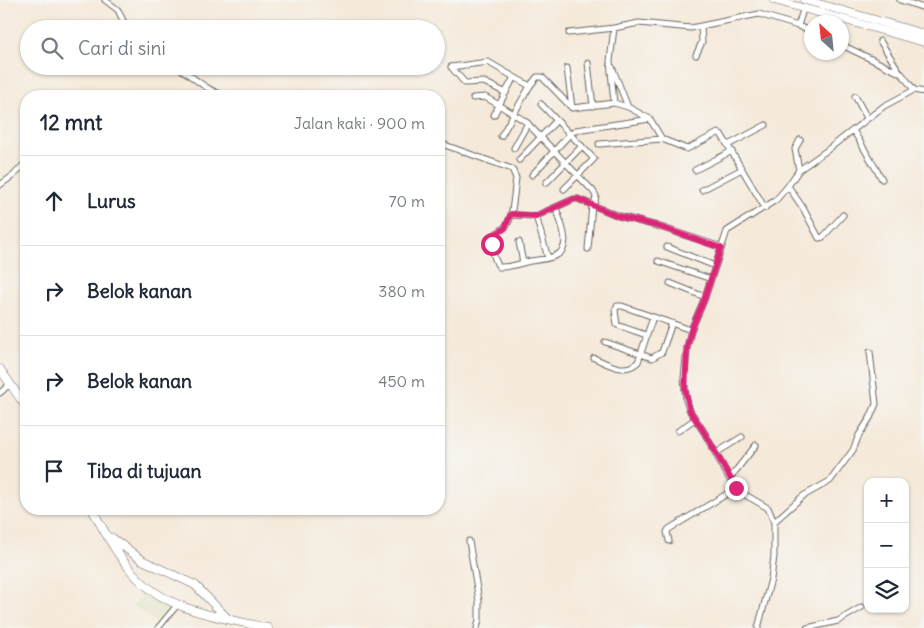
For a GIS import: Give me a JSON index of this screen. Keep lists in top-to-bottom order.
{
  "north": "top left",
  "page": {
    "search": "Cari di sini",
    "heading": ["12 mnt", "Jalan kaki · 900 m"],
    "list": [
      ["Lurus", "70 m"],
      ["Belok kanan", "380 m"],
      ["Belok kanan", "450 m"],
      "Tiba di tujuan"
    ],
    "map_buttons": ["+", "−"]
  }
}
